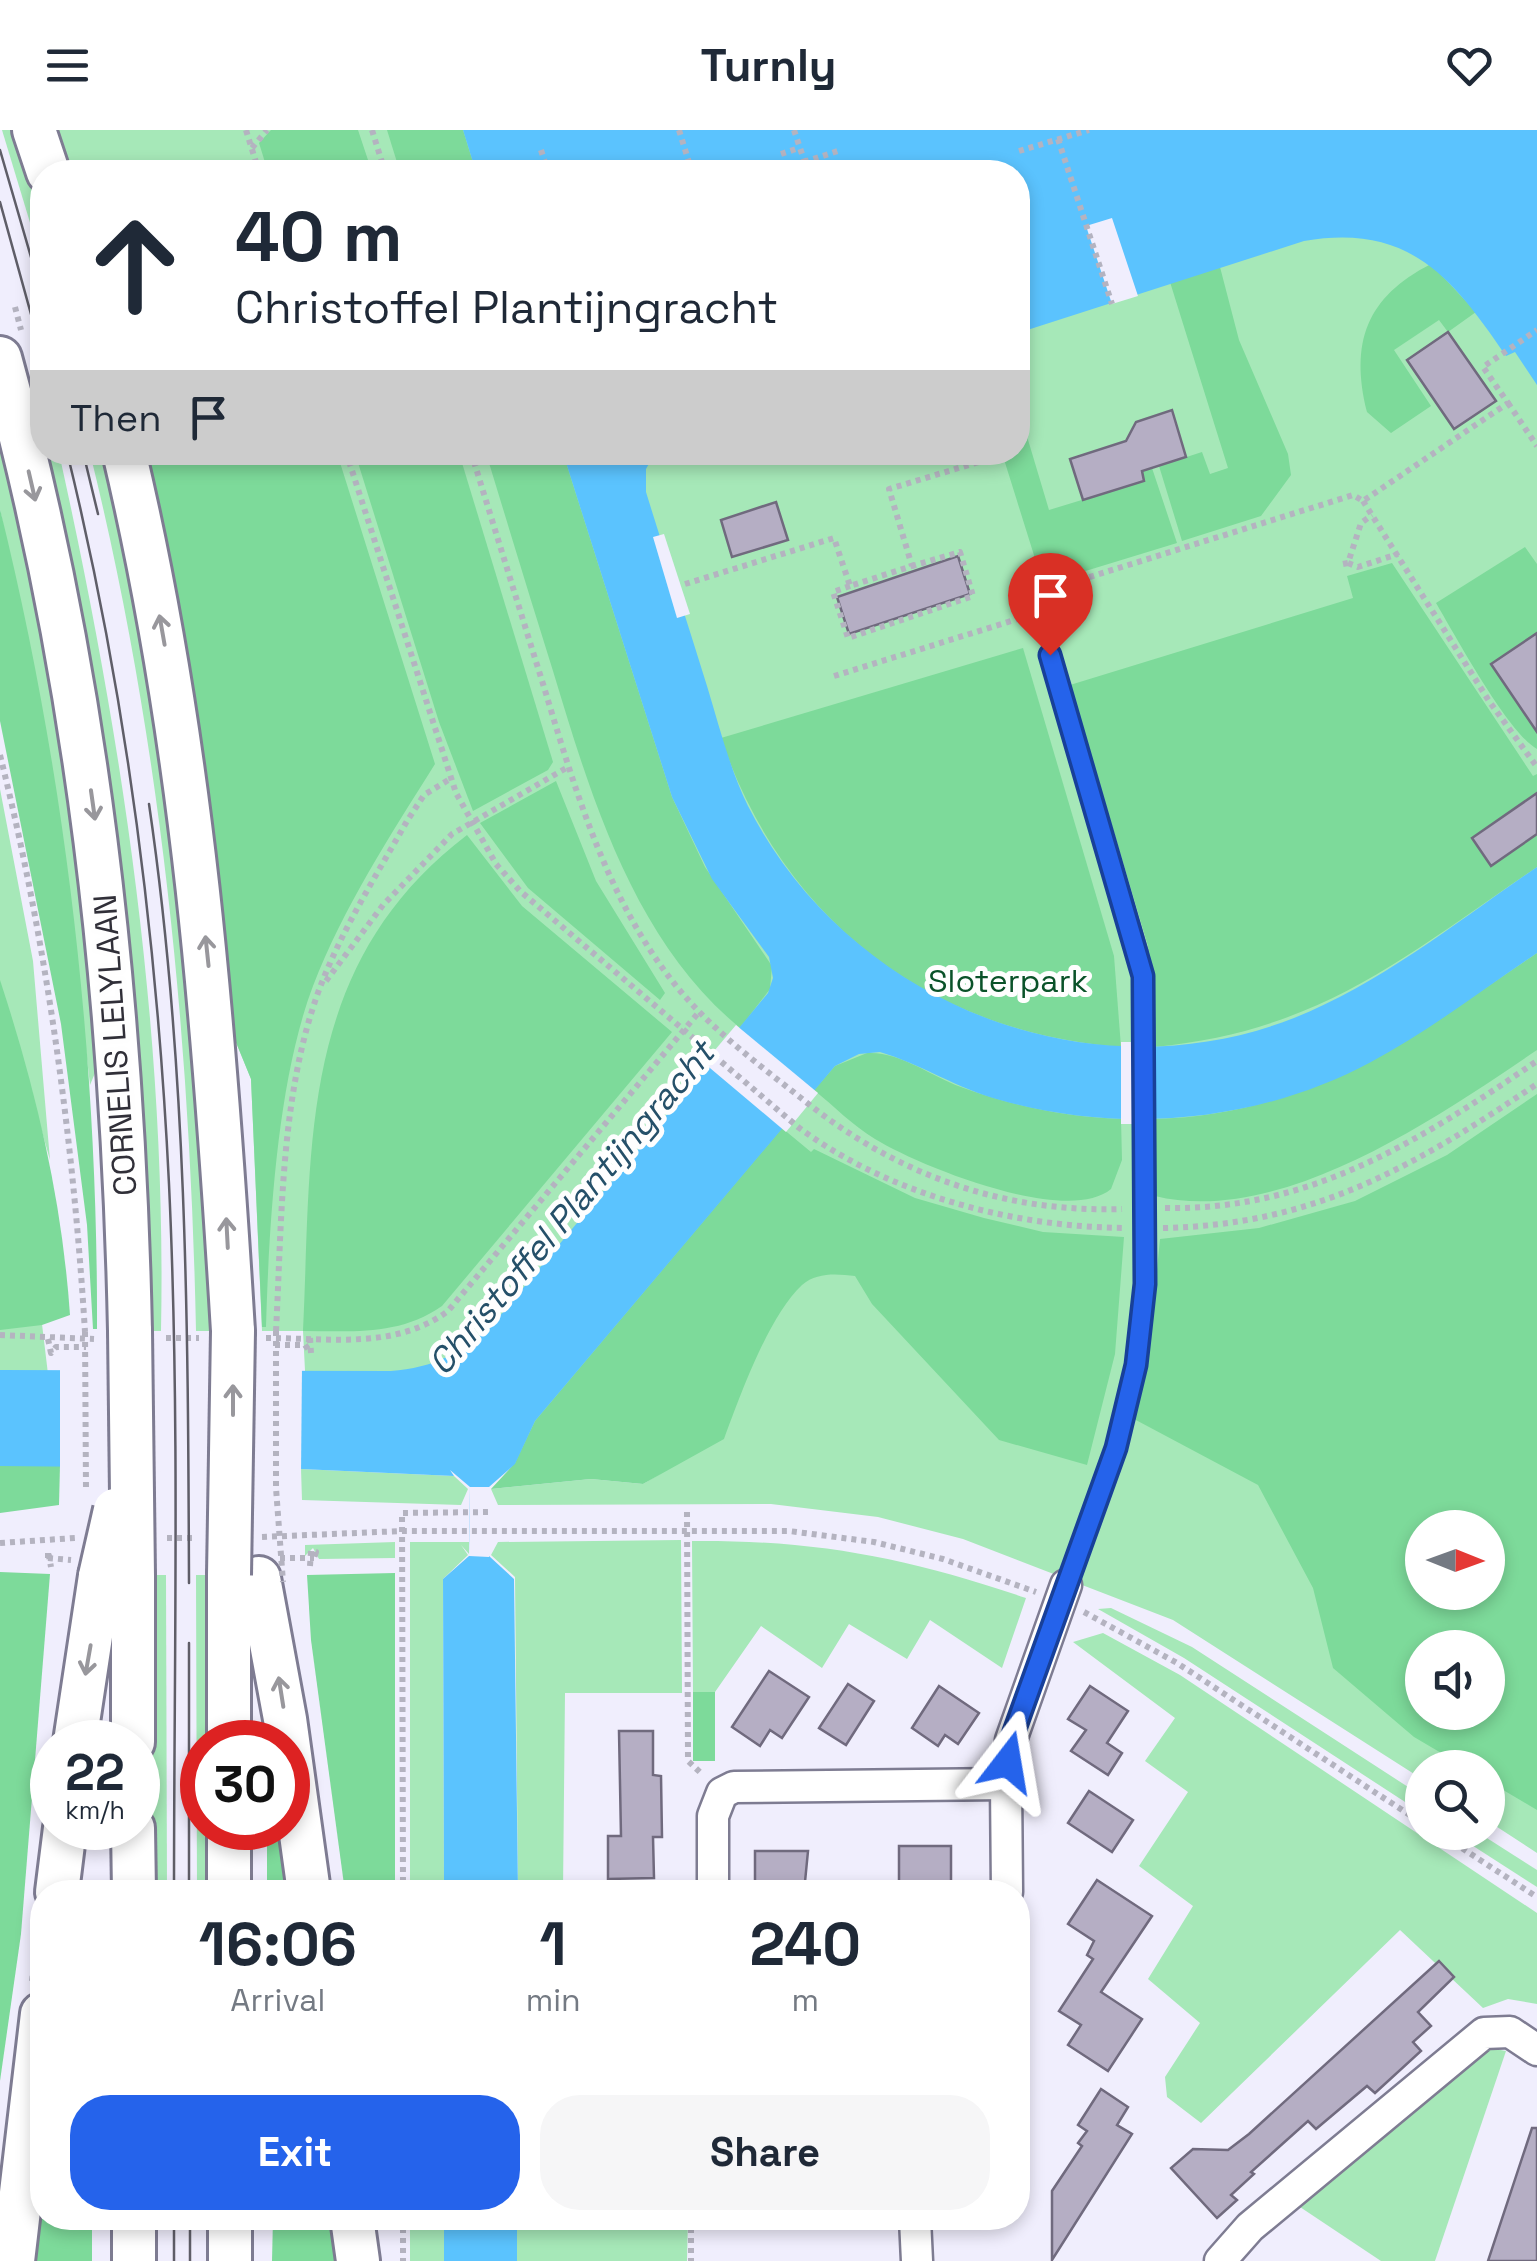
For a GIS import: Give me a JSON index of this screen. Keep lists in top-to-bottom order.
{
  "streets": {
    "main road": ["CORNELIS LELYLAAN"]
  },
  "water": ["Christoffel Plantijngracht"],
  "parks": ["Sloterpark"],
  "north": "right",
  "page": {
    "header": "Turnly",
    "turn": ["40 m", "Christoffel Plantijngracht"],
    "then": "Then",
    "speed": "22 km/h",
    "limit": "30",
    "eta": [
      "16:06",
      "Arrival",
      "1",
      "min",
      "240",
      "m"
    ],
    "buttons": ["Exit", "Share"]
  }
}
